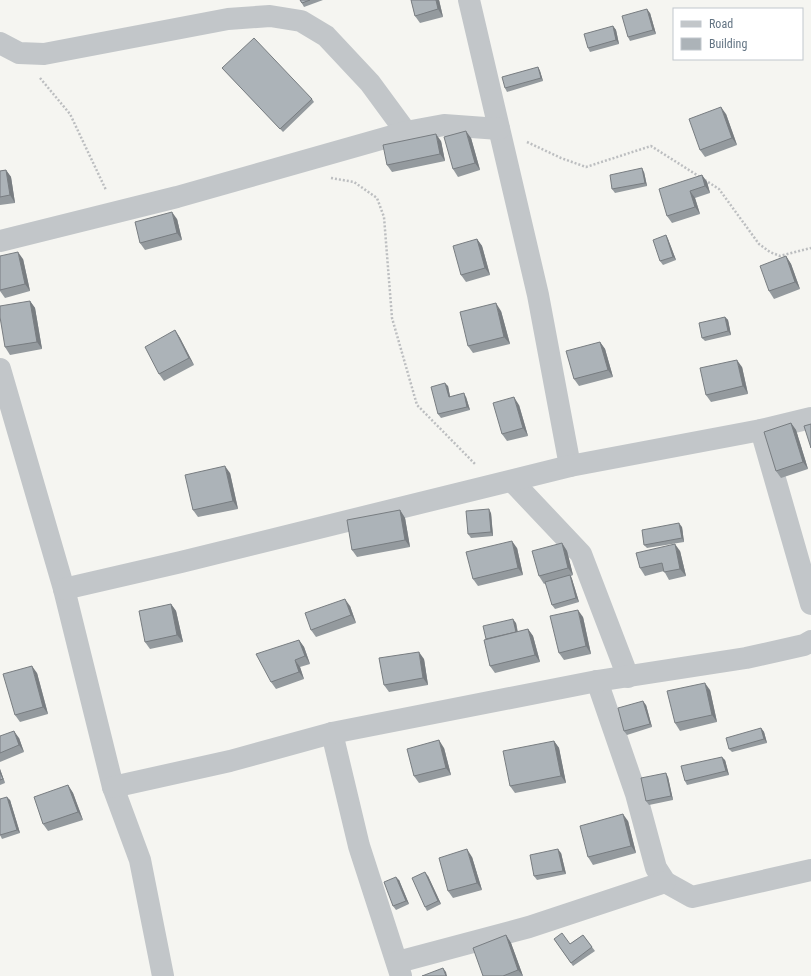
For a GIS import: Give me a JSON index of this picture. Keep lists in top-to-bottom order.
{
  "legend": ["Road", "Building"]
}
